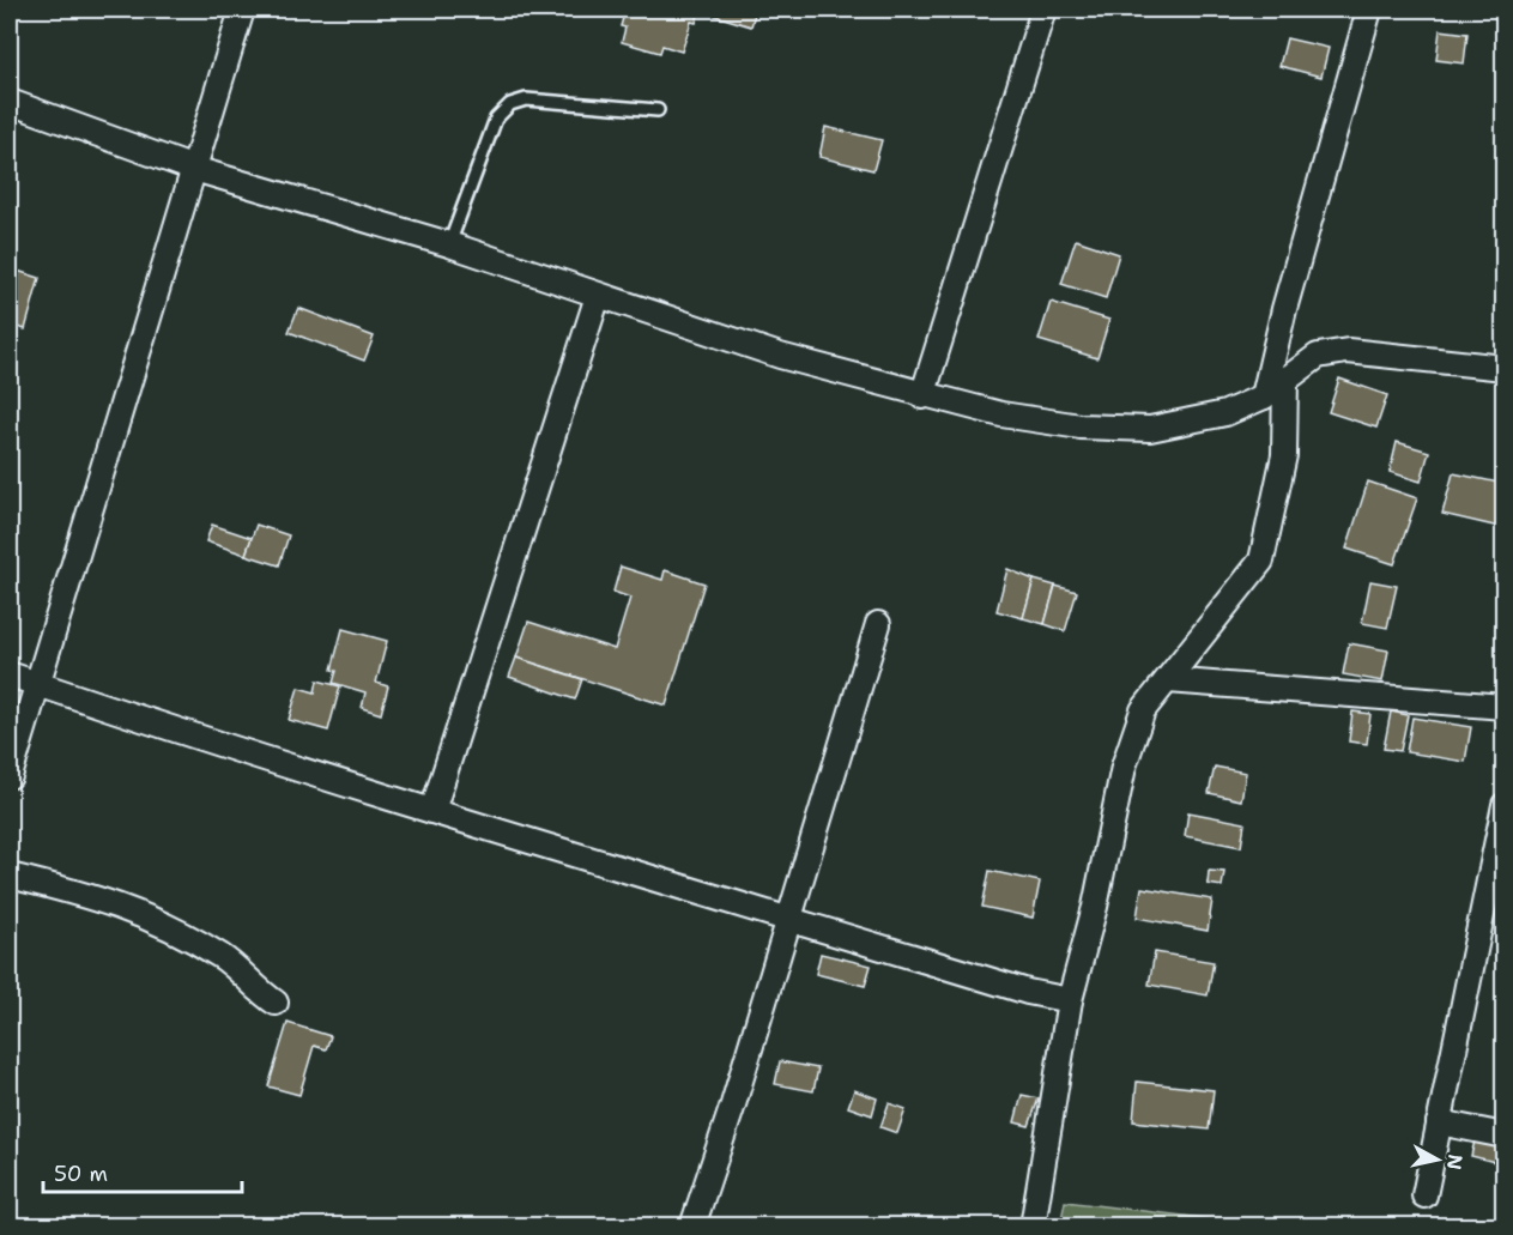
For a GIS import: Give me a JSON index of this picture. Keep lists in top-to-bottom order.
{
  "scale_bar": "50 m",
  "north": "right"
}
